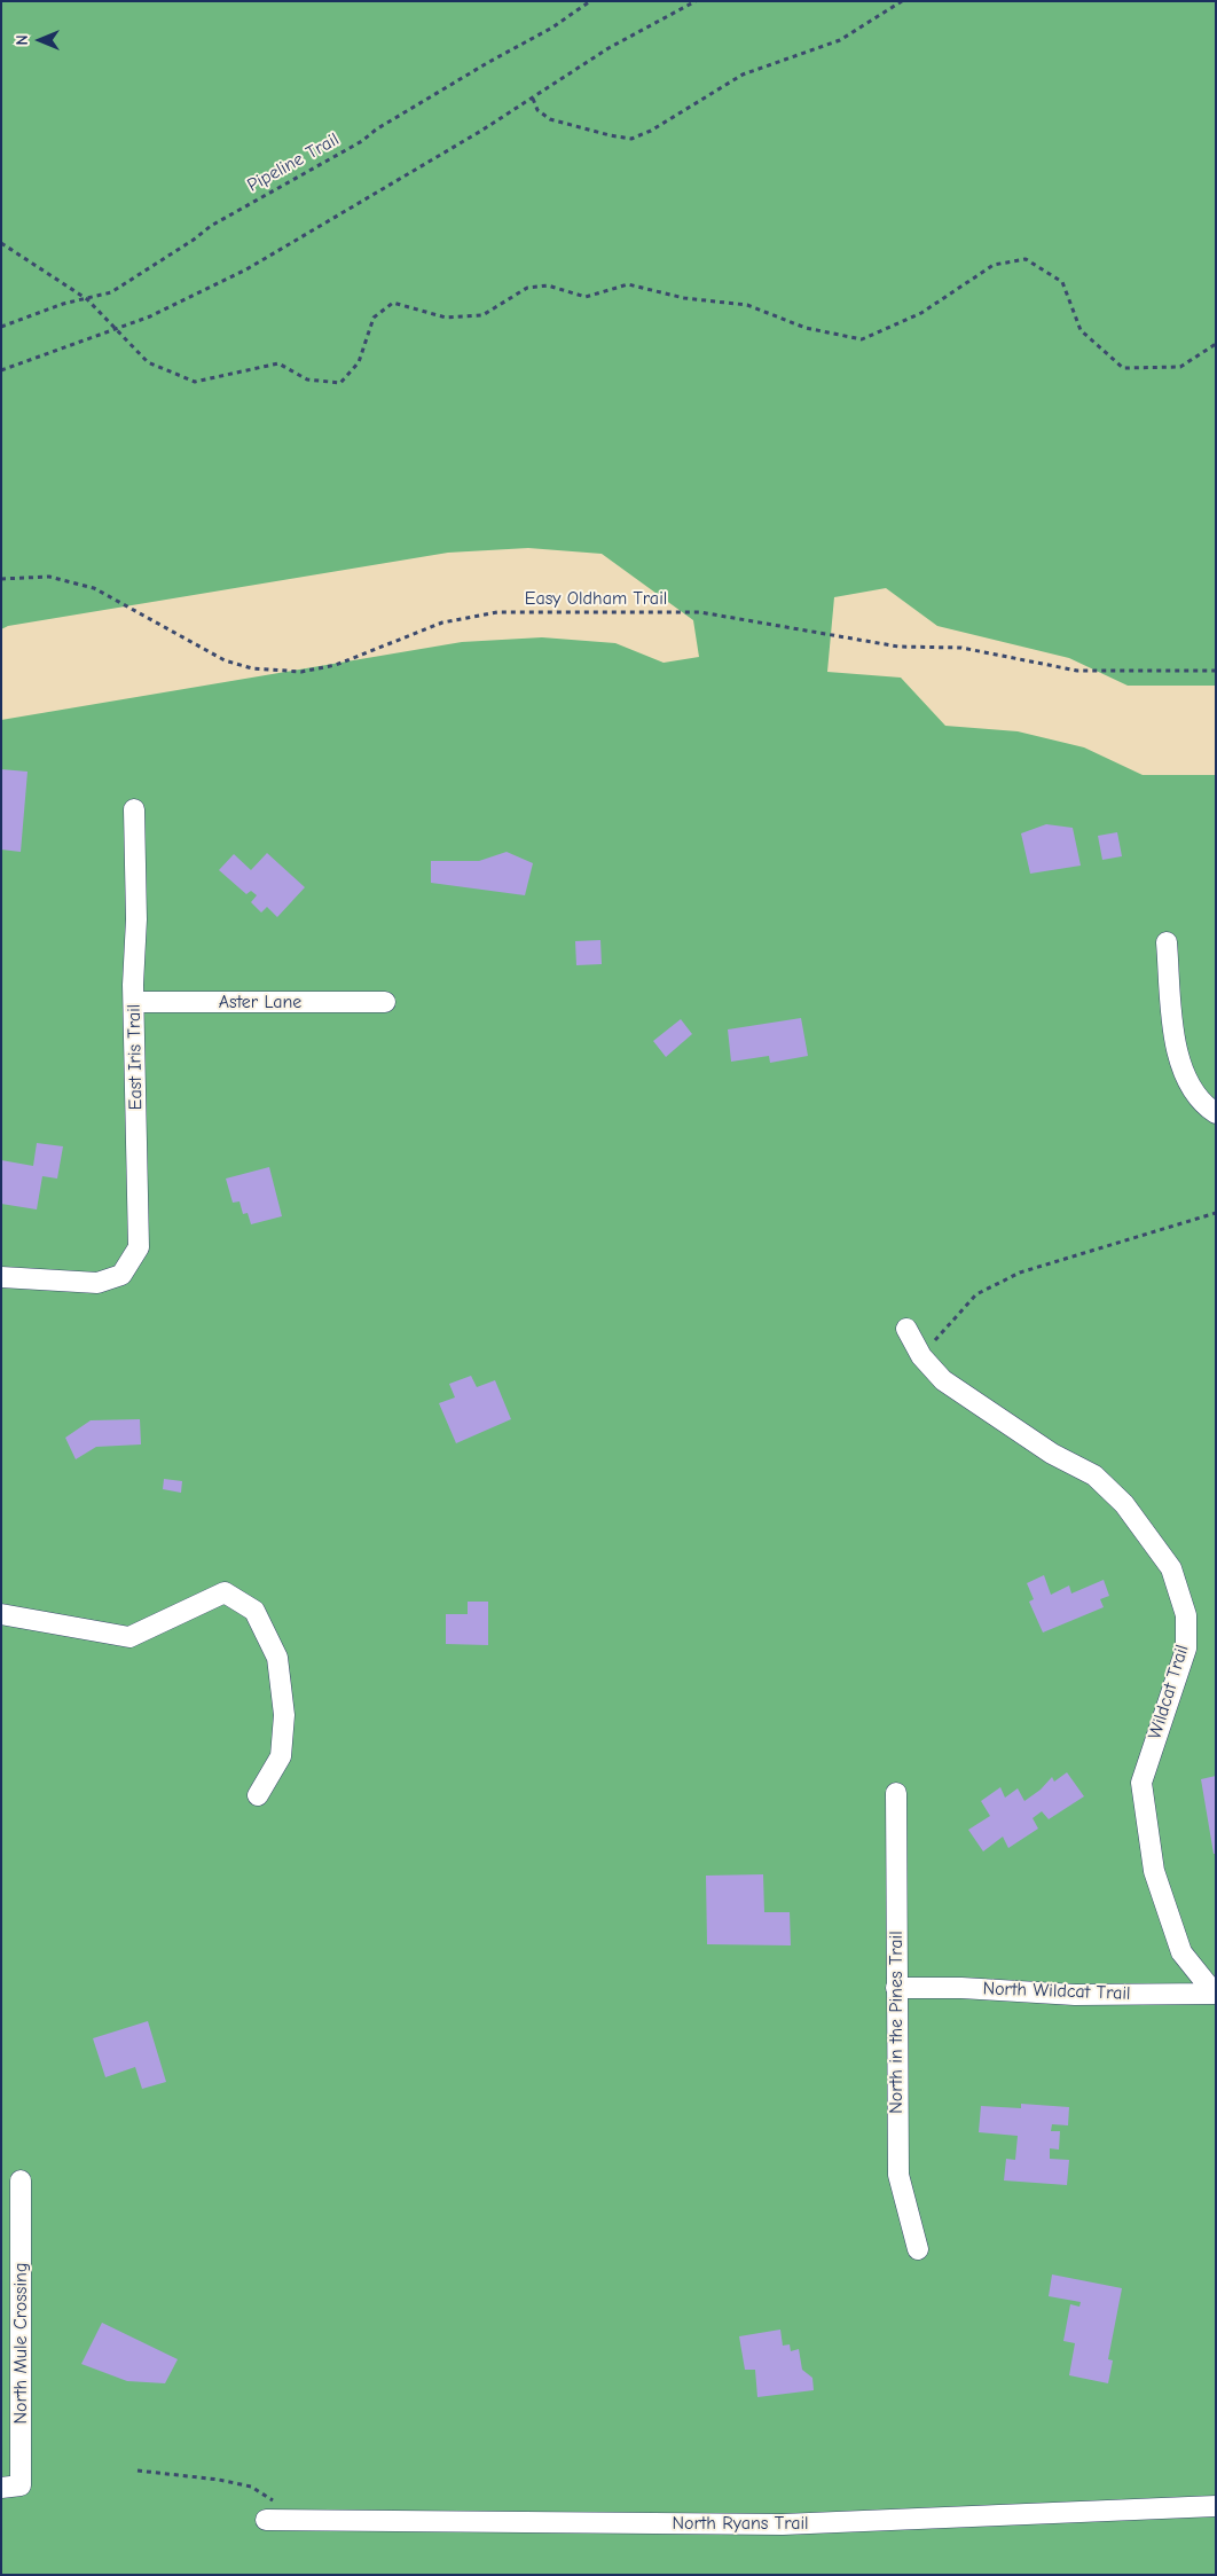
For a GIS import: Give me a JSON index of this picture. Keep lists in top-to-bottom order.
{
  "streets": {
    "street": [
      "Aster Lane",
      "East Iris Trail",
      "Wildcat Trail",
      "North Wildcat Trail",
      "North in the Pines Trail",
      "North Mule Crossing",
      "North Ryans Trail"
    ],
    "path": ["Pipeline Trail", "Easy Oldham Trail"]
  },
  "crossings": [
    ["Aster Lane", "East Iris Trail"],
    ["Wildcat Trail", "North Wildcat Trail"],
    ["North Wildcat Trail", "North in the Pines Trail"]
  ],
  "north": "left"
}
